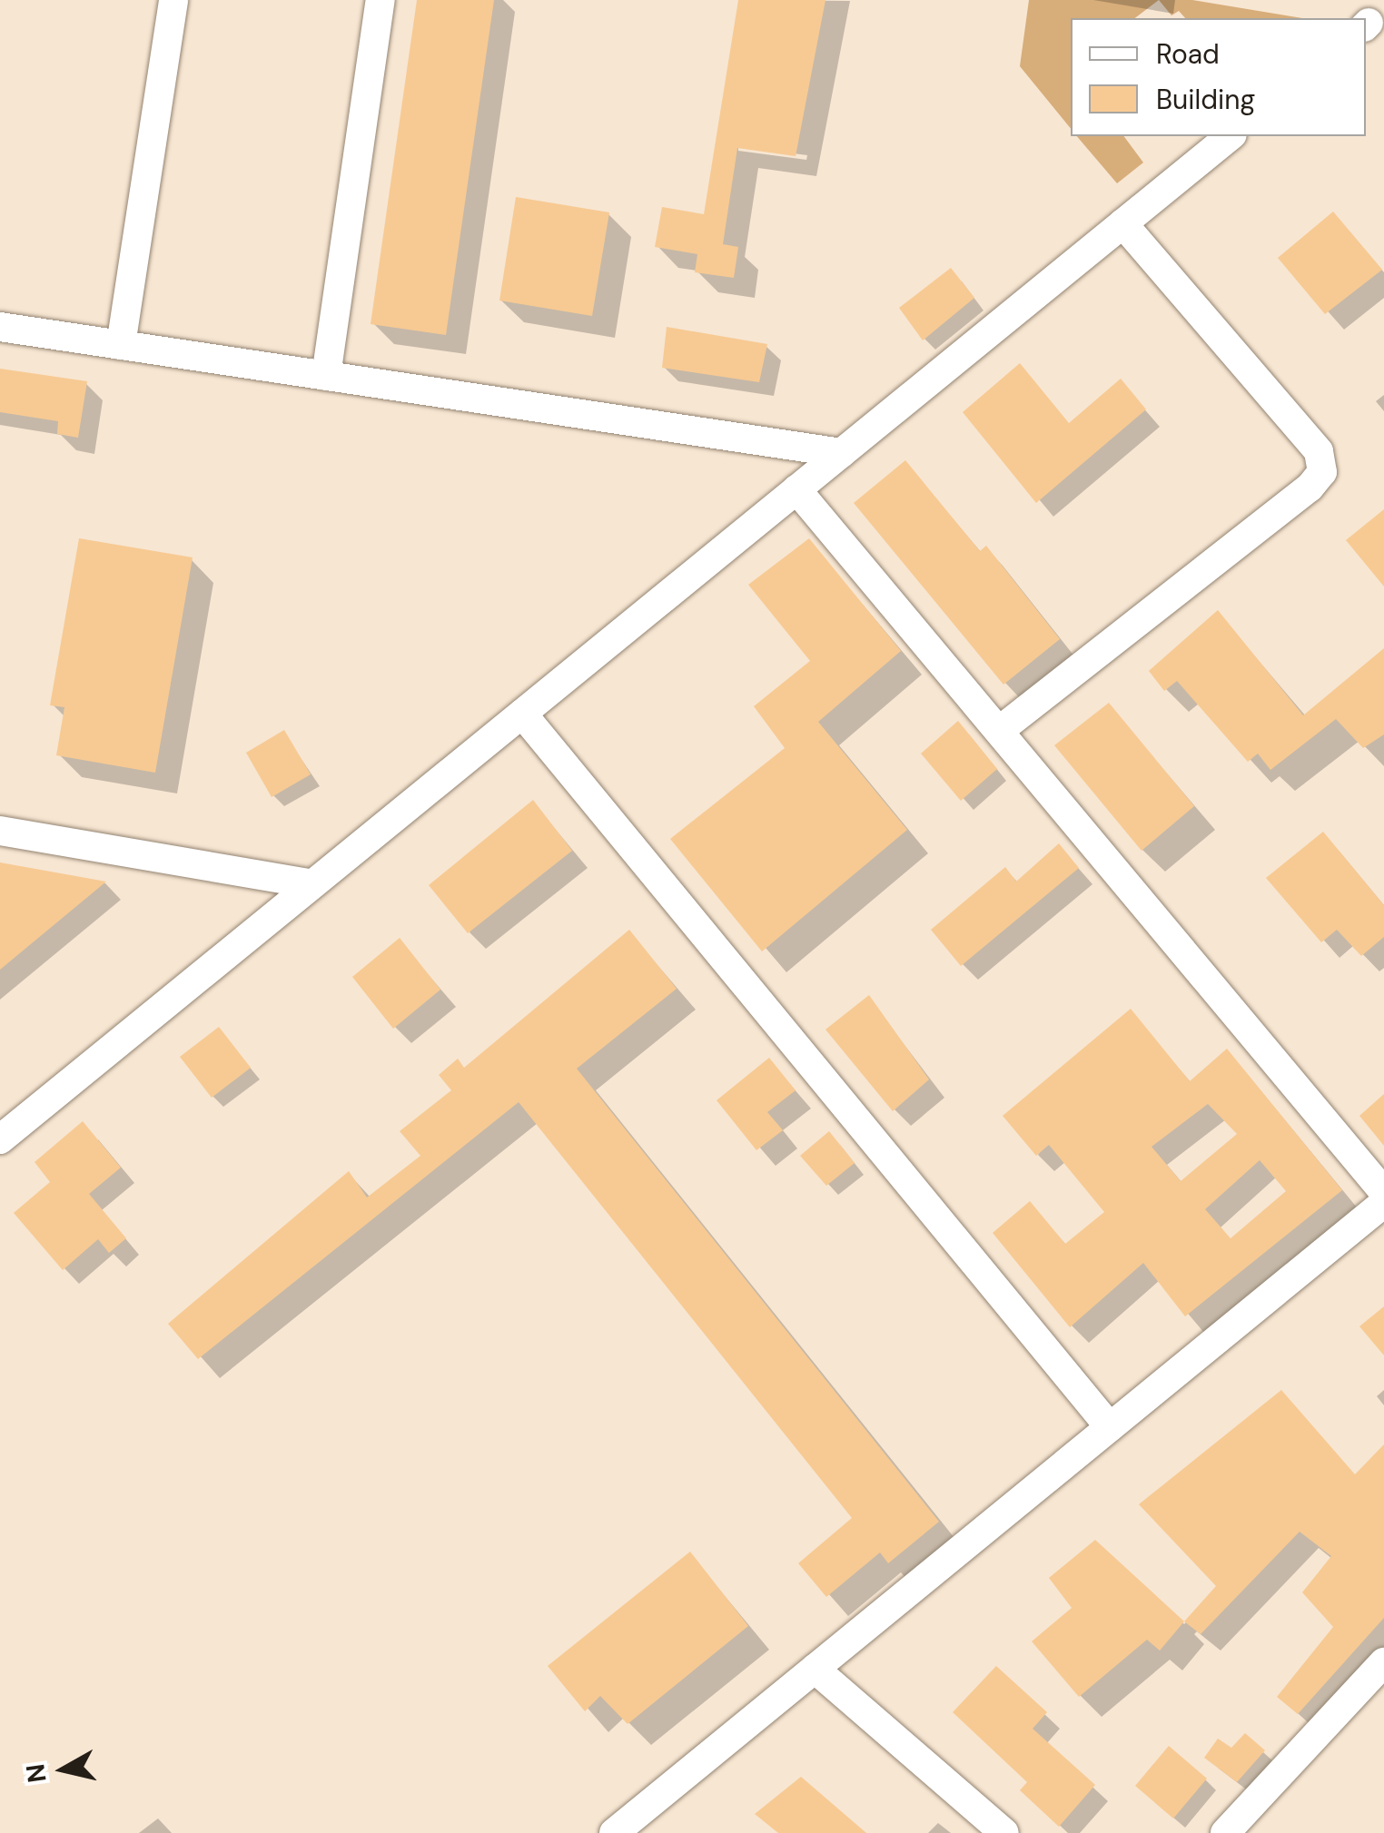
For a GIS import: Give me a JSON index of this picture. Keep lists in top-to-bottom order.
{
  "legend": ["Road", "Building"],
  "north": "left"
}
